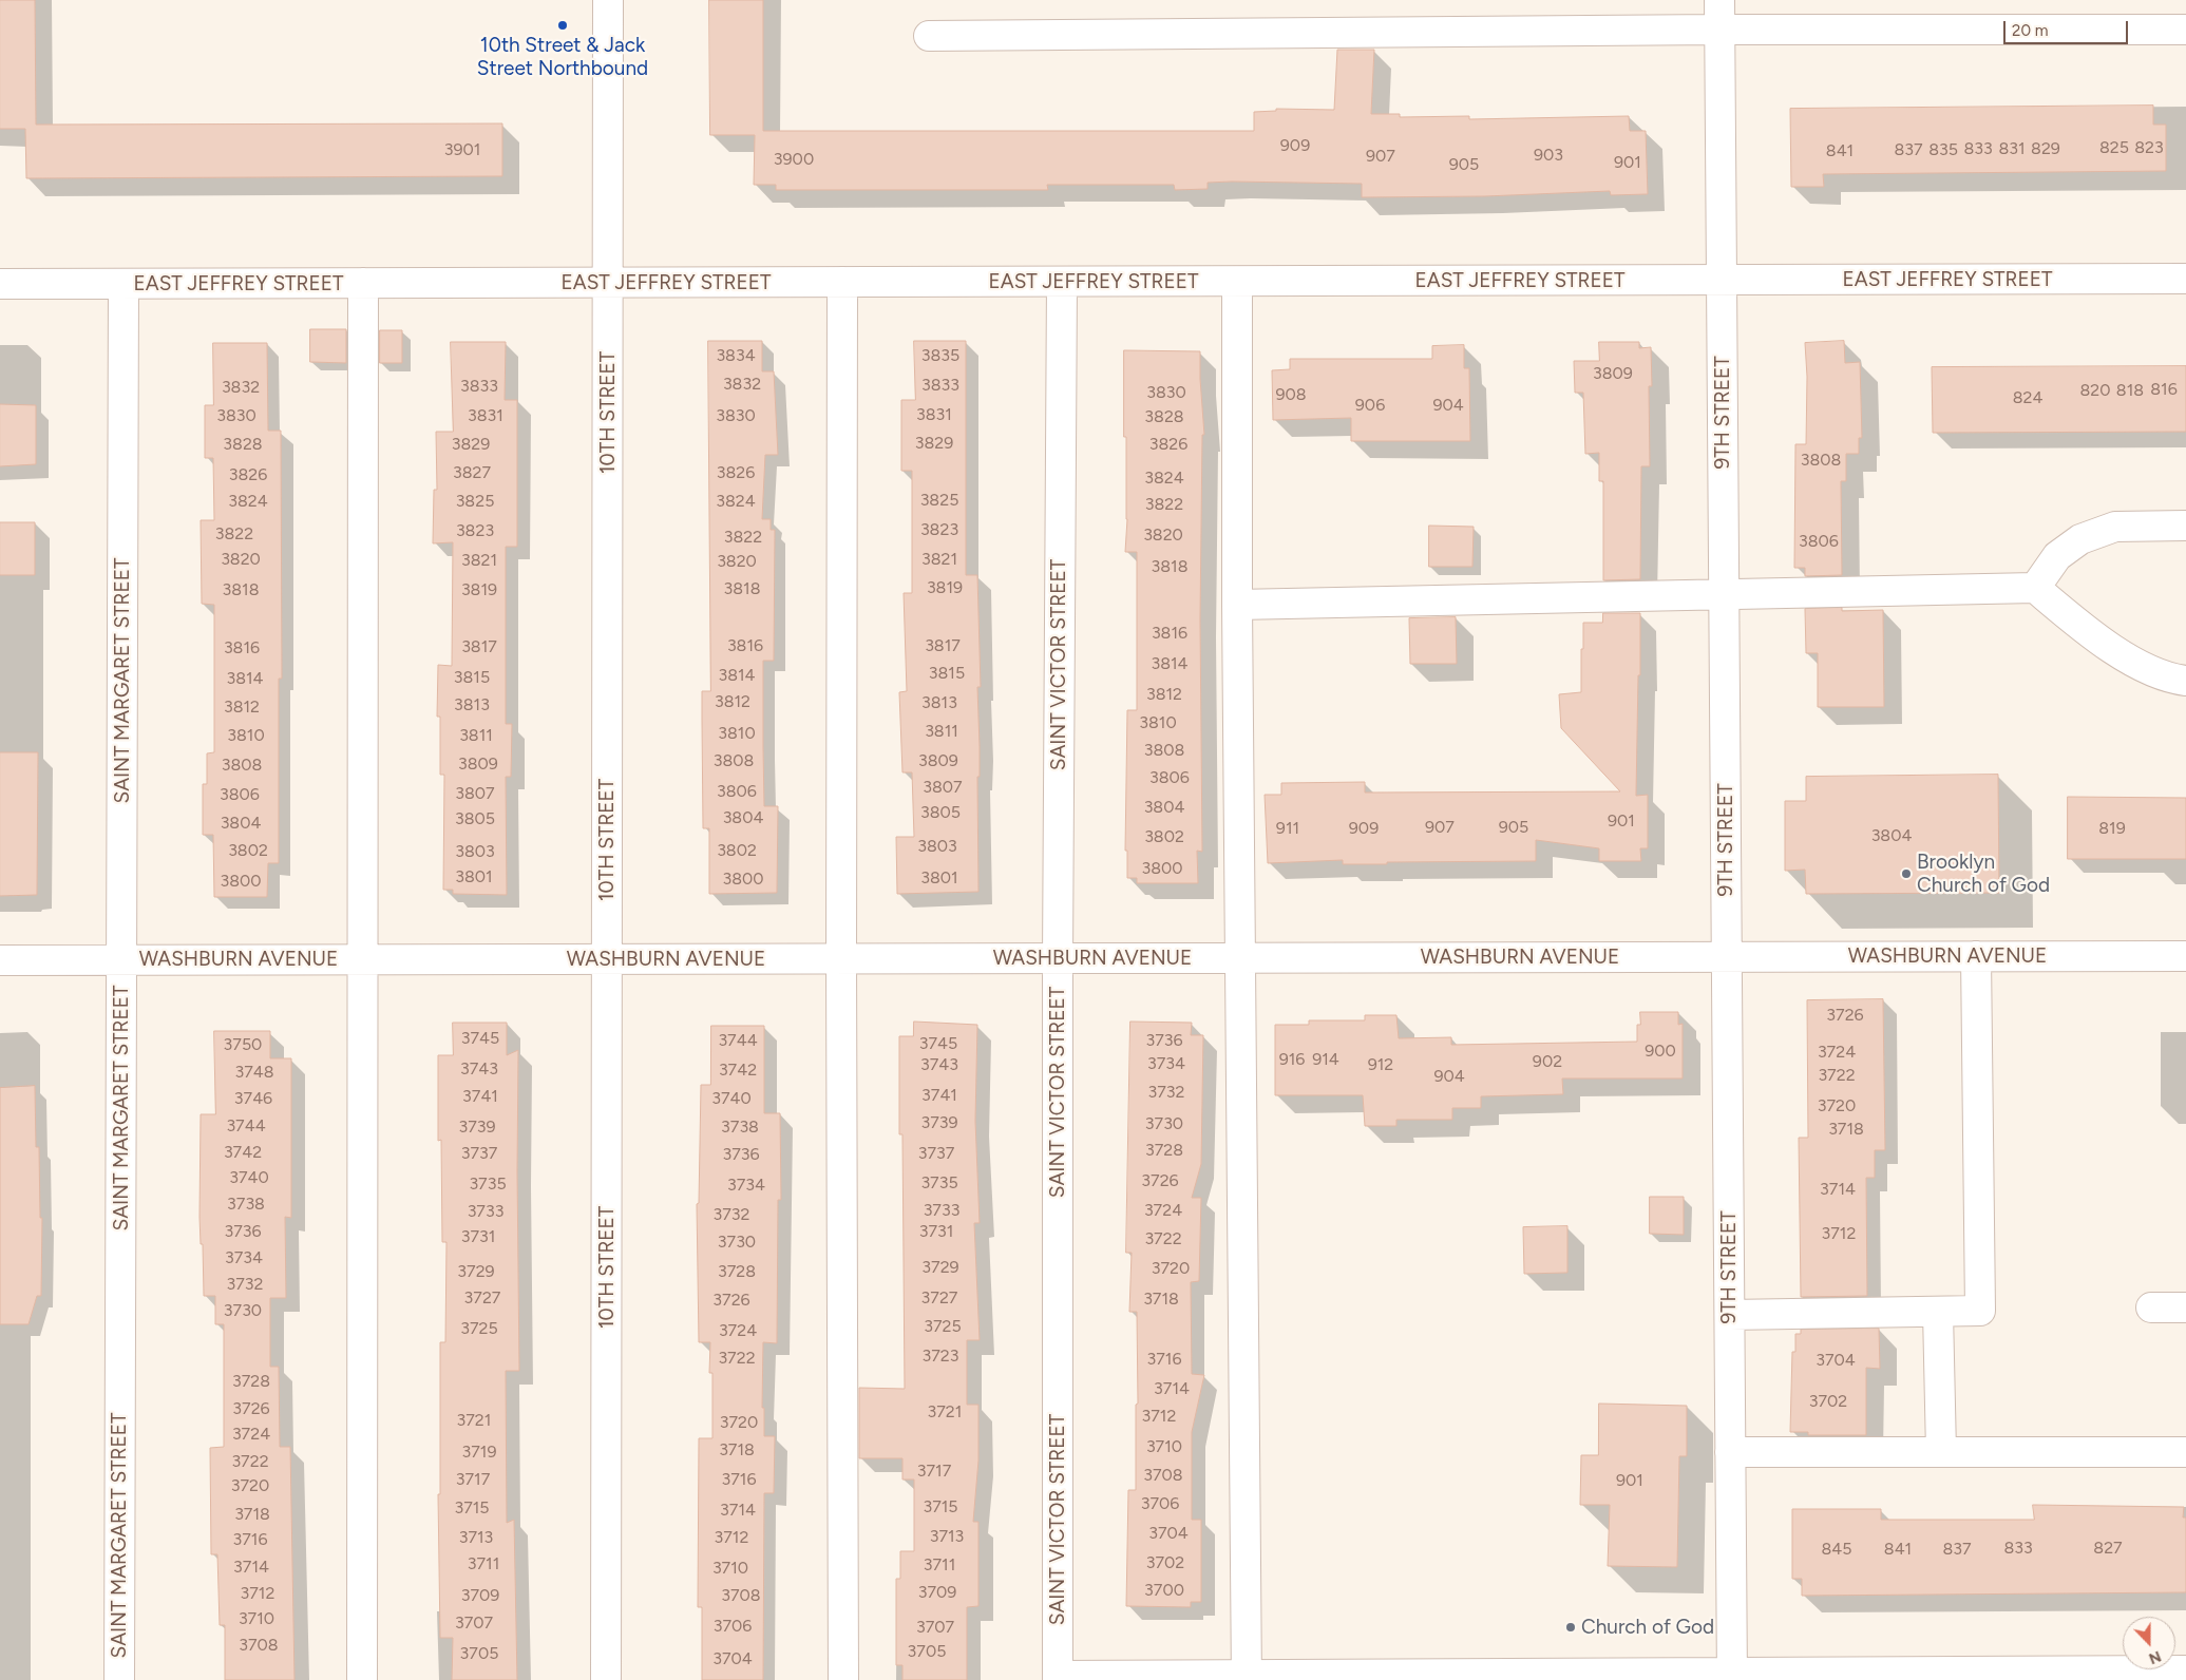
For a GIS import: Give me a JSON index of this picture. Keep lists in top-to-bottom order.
{
  "streets": {
    "street": [
      "EAST JEFFREY STREET",
      "10TH STREET",
      "9TH STREET",
      "SAINT VICTOR STREET",
      "SAINT MARGARET STREET",
      "WASHBURN AVENUE"
    ]
  },
  "crossings": [
    ["EAST JEFFREY STREET", "10TH STREET"],
    ["EAST JEFFREY STREET", "9TH STREET"],
    ["EAST JEFFREY STREET", "SAINT VICTOR STREET"],
    ["EAST JEFFREY STREET", "SAINT MARGARET STREET"],
    ["10TH STREET", "WASHBURN AVENUE"],
    ["9TH STREET", "WASHBURN AVENUE"],
    ["SAINT VICTOR STREET", "WASHBURN AVENUE"],
    ["SAINT MARGARET STREET", "WASHBURN AVENUE"]
  ],
  "places": ["10th Street & Jack Street Northbound", "Brooklyn Church of God", "Church of God"],
  "house_numbers": [
    "909",
    "825",
    "823",
    "833",
    "831",
    "829",
    "3901",
    "837",
    "835",
    "841",
    "903",
    "907",
    "3900",
    "901",
    "905",
    "3834",
    "3835",
    "3809",
    "3832",
    "3833",
    "3833",
    "3832",
    "816",
    "820",
    "818",
    "3830",
    "908",
    "824",
    "906",
    "904",
    "3831",
    "3830",
    "3831",
    "3830",
    "3828",
    "3829",
    "3828",
    "3829",
    "3826",
    "3808",
    "3827",
    "3826",
    "3826",
    "3824",
    "3825",
    "3824",
    "3825",
    "3824",
    "3822",
    "3823",
    "3823",
    "3822",
    "3820",
    "3822",
    "3806",
    "3820",
    "3821",
    "3821",
    "3820",
    "3818",
    "3819",
    "3818",
    "3818",
    "3819",
    "3816",
    "3816",
    "3817",
    "3817",
    "3816",
    "3814",
    "3815",
    "3814",
    "3815",
    "3814",
    "3812",
    "3812",
    "3813",
    "3813",
    "3812",
    "3810",
    "3811",
    "3810",
    "3810",
    "3811",
    "3808",
    "3808",
    "3809",
    "3809",
    "3808",
    "3806",
    "3807",
    "3806",
    "3807",
    "3806",
    "3804",
    "3805",
    "3804",
    "3805",
    "901",
    "3804",
    "907",
    "905",
    "911",
    "909",
    "819",
    "3804",
    "3802",
    "3803",
    "3802",
    "3802",
    "3803",
    "3800",
    "3801",
    "3801",
    "3800",
    "3800",
    "3726",
    "3745",
    "3744",
    "3736",
    "3745",
    "3750",
    "900",
    "3724",
    "916",
    "914",
    "902",
    "3734",
    "3743",
    "912",
    "3743",
    "3742",
    "3748",
    "3722",
    "904",
    "3732",
    "3741",
    "3741",
    "3746",
    "3740",
    "3720",
    "3739",
    "3730",
    "3744",
    "3739",
    "3738",
    "3718",
    "3728",
    "3742",
    "3737",
    "3737",
    "3736",
    "3740",
    "3726",
    "3735",
    "3735",
    "3734",
    "3714",
    "3738",
    "3733",
    "3724",
    "3733",
    "3732",
    "3736",
    "3731",
    "3712",
    "3731",
    "3722",
    "3730",
    "3734",
    "3729",
    "3720",
    "3729",
    "3728",
    "3732",
    "3727",
    "3727",
    "3718",
    "3726",
    "3730",
    "3725",
    "3725",
    "3724",
    "3723",
    "3722",
    "3716",
    "3704",
    "3728",
    "3714",
    "3702",
    "3726",
    "3721",
    "3712",
    "3721",
    "3720",
    "3724",
    "3710",
    "3718",
    "3719",
    "3722",
    "3717",
    "3708",
    "3717",
    "3716",
    "901",
    "3720",
    "3706",
    "3715",
    "3715",
    "3714",
    "3718",
    "3704",
    "3713",
    "3713",
    "3712",
    "3716",
    "833",
    "827",
    "845",
    "841",
    "837",
    "3702",
    "3711",
    "3711",
    "3714",
    "3710",
    "3700",
    "3709",
    "3712",
    "3709",
    "3708",
    "3710",
    "3707",
    "3706",
    "3707",
    "3708",
    "3705",
    "3705",
    "3704"
  ],
  "scale_bar": "20 m",
  "north": "bottom"
}
